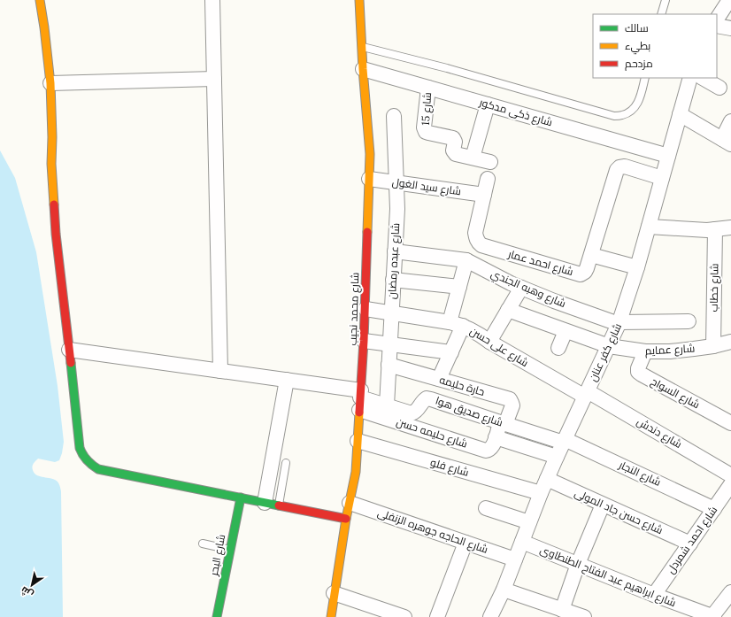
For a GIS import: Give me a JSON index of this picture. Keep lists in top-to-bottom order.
{
  "streets": {
    "street": [
      "شارع 15",
      "شارع ذكى مدكور",
      "شارع سيد الغول",
      "شارع عبده رمضان",
      "شارع احمد عمار",
      "شارع خطاب",
      "شارع وهبه الجندي",
      "شارع محمد نجيب",
      "شارع على حسن",
      "شارع عمايم",
      "شارع كفر عنان",
      "حارة حليمه",
      "شارع السواح",
      "شارع صديق هوا",
      "شارع حليمه حسن",
      "شارع دندش",
      "شارع فلو",
      "شارع النجار",
      "شارع حسن جاد المولى",
      "شارع الحاجه جوهره الزنفلى",
      "شارع احمد شمردل",
      "شارع البحر",
      "شارع ابراهيم عبد الفتاح الطنطاوى"
    ]
  },
  "crossings": [
    ["شارع 15", "شارع ذكى مدكور"],
    ["شارع ذكى مدكور", "شارع محمد نجيب"],
    ["شارع ذكى مدكور", "شارع كفر عنان"],
    ["شارع سيد الغول", "شارع عبده رمضان"],
    ["شارع سيد الغول", "شارع احمد عمار"],
    ["شارع سيد الغول", "شارع محمد نجيب"],
    ["شارع عبده رمضان", "شارع وهبه الجندي"],
    ["شارع عبده رمضان", "شارع على حسن"],
    ["شارع عبده رمضان", "حارة حليمه"],
    ["شارع عبده رمضان", "شارع صديق هوا"],
    ["شارع احمد عمار", "شارع كفر عنان"],
    ["شارع خطاب", "شارع عمايم"],
    ["شارع وهبه الجندي", "شارع كفر عنان"],
    ["شارع محمد نجيب", "شارع على حسن"],
    ["شارع محمد نجيب", "شارع صديق هوا"],
    ["شارع محمد نجيب", "شارع حليمه حسن"],
    ["شارع محمد نجيب", "شارع فلو"],
    ["شارع محمد نجيب", "شارع الحاجه جوهره الزنفلى"],
    ["شارع على حسن", "شارع كفر عنان"],
    ["شارع على حسن", "شارع دندش"],
    ["شارع عمايم", "شارع كفر عنان"],
    ["شارع عمايم", "شارع السواح"],
    ["شارع كفر عنان", "شارع صديق هوا"],
    ["شارع كفر عنان", "شارع دندش"],
    ["شارع كفر عنان", "شارع فلو"],
    ["شارع كفر عنان", "شارع النجار"],
    ["شارع كفر عنان", "شارع حسن جاد المولى"],
    ["شارع كفر عنان", "شارع الحاجه جوهره الزنفلى"],
    ["شارع كفر عنان", "شارع ابراهيم عبد الفتاح الطنطاوى"],
    ["حارة حليمه", "شارع صديق هوا"],
    ["حارة حليمه", "شارع حليمه حسن"],
    ["شارع صديق هوا", "شارع حليمه حسن"],
    ["شارع صديق هوا", "شارع النجار"],
    ["شارع دندش", "شارع احمد شمردل"],
    ["شارع النجار", "شارع احمد شمردل"],
    ["شارع حسن جاد المولى", "شارع احمد شمردل"],
    ["شارع احمد شمردل", "شارع ابراهيم عبد الفتاح الطنطاوى"]
  ],
  "legend": ["سالك", "بطيء", "مزدحم"],
  "north": "bottom left"
}
